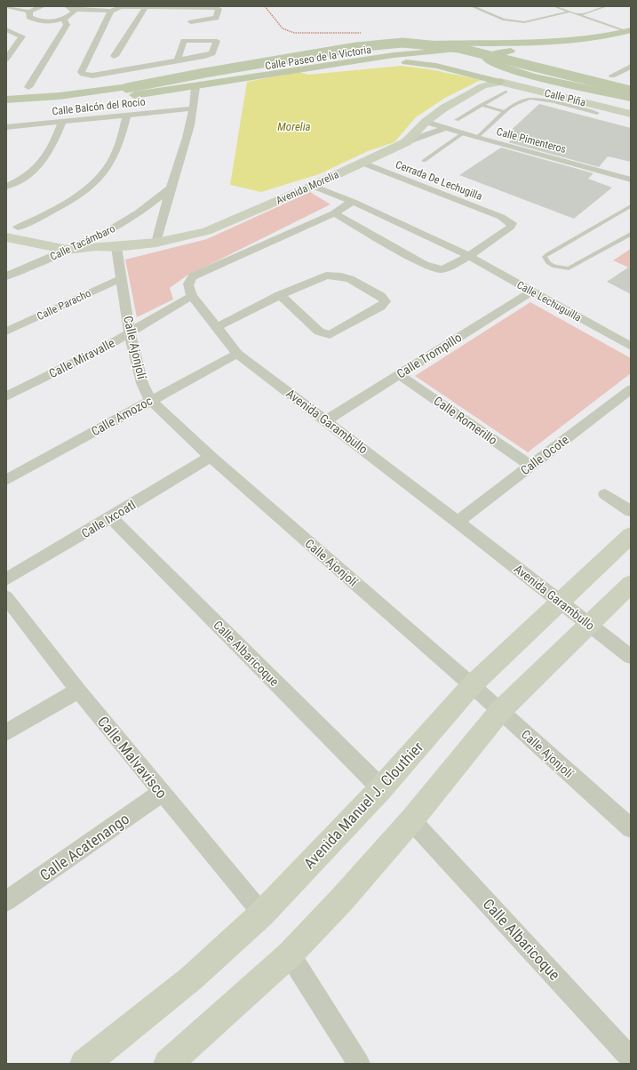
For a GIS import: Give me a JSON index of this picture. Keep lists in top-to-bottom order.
{
  "streets": {
    "main road": [
      "Calle Paseo de la Victoria",
      "Calle Piña",
      "Avenida Morelia",
      "Avenida Manuel J. Clouthier"
    ],
    "street": [
      "Calle Balcón del Rocío",
      "Calle Pimenteros",
      "Cerrada De Lechugilla",
      "Calle Tacámbaro",
      "Calle Lechuguilla",
      "Calle Paracho",
      "Calle Ajonjolí",
      "Calle Trompillo",
      "Calle Miravalle",
      "Calle Amozoc",
      "Calle Romerillo",
      "Avenida Garambullo",
      "Calle Ocote",
      "Calle Ixcoatl",
      "Calle Albaricoque",
      "Calle Malvavisco",
      "Calle Acatenango"
    ]
  },
  "crossings": [
    ["Calle Piña", "Avenida Morelia"],
    ["Calle Pimenteros", "Avenida Morelia"],
    ["Cerrada De Lechugilla", "Avenida Morelia"],
    ["Cerrada De Lechugilla", "Calle Lechuguilla"],
    ["Avenida Morelia", "Calle Tacámbaro"],
    ["Avenida Morelia", "Calle Lechuguilla"],
    ["Avenida Morelia", "Calle Ajonjolí"],
    ["Calle Lechuguilla", "Calle Trompillo"],
    ["Calle Paracho", "Calle Ajonjolí"],
    ["Calle Ajonjolí", "Calle Miravalle"],
    ["Calle Ajonjolí", "Calle Amozoc"],
    ["Calle Ajonjolí", "Calle Ixcoatl"],
    ["Calle Ajonjolí", "Avenida Manuel J. Clouthier"],
    ["Calle Trompillo", "Calle Romerillo"],
    ["Calle Trompillo", "Avenida Garambullo"],
    ["Calle Miravalle", "Avenida Garambullo"],
    ["Calle Amozoc", "Avenida Garambullo"],
    ["Calle Romerillo", "Calle Ocote"],
    ["Avenida Garambullo", "Calle Ocote"],
    ["Avenida Garambullo", "Avenida Manuel J. Clouthier"],
    ["Calle Ixcoatl", "Calle Albaricoque"],
    ["Calle Albaricoque", "Avenida Manuel J. Clouthier"],
    ["Calle Malvavisco", "Avenida Manuel J. Clouthier"],
    ["Calle Malvavisco", "Calle Acatenango"]
  ],
  "water": ["Morelia"]
}
